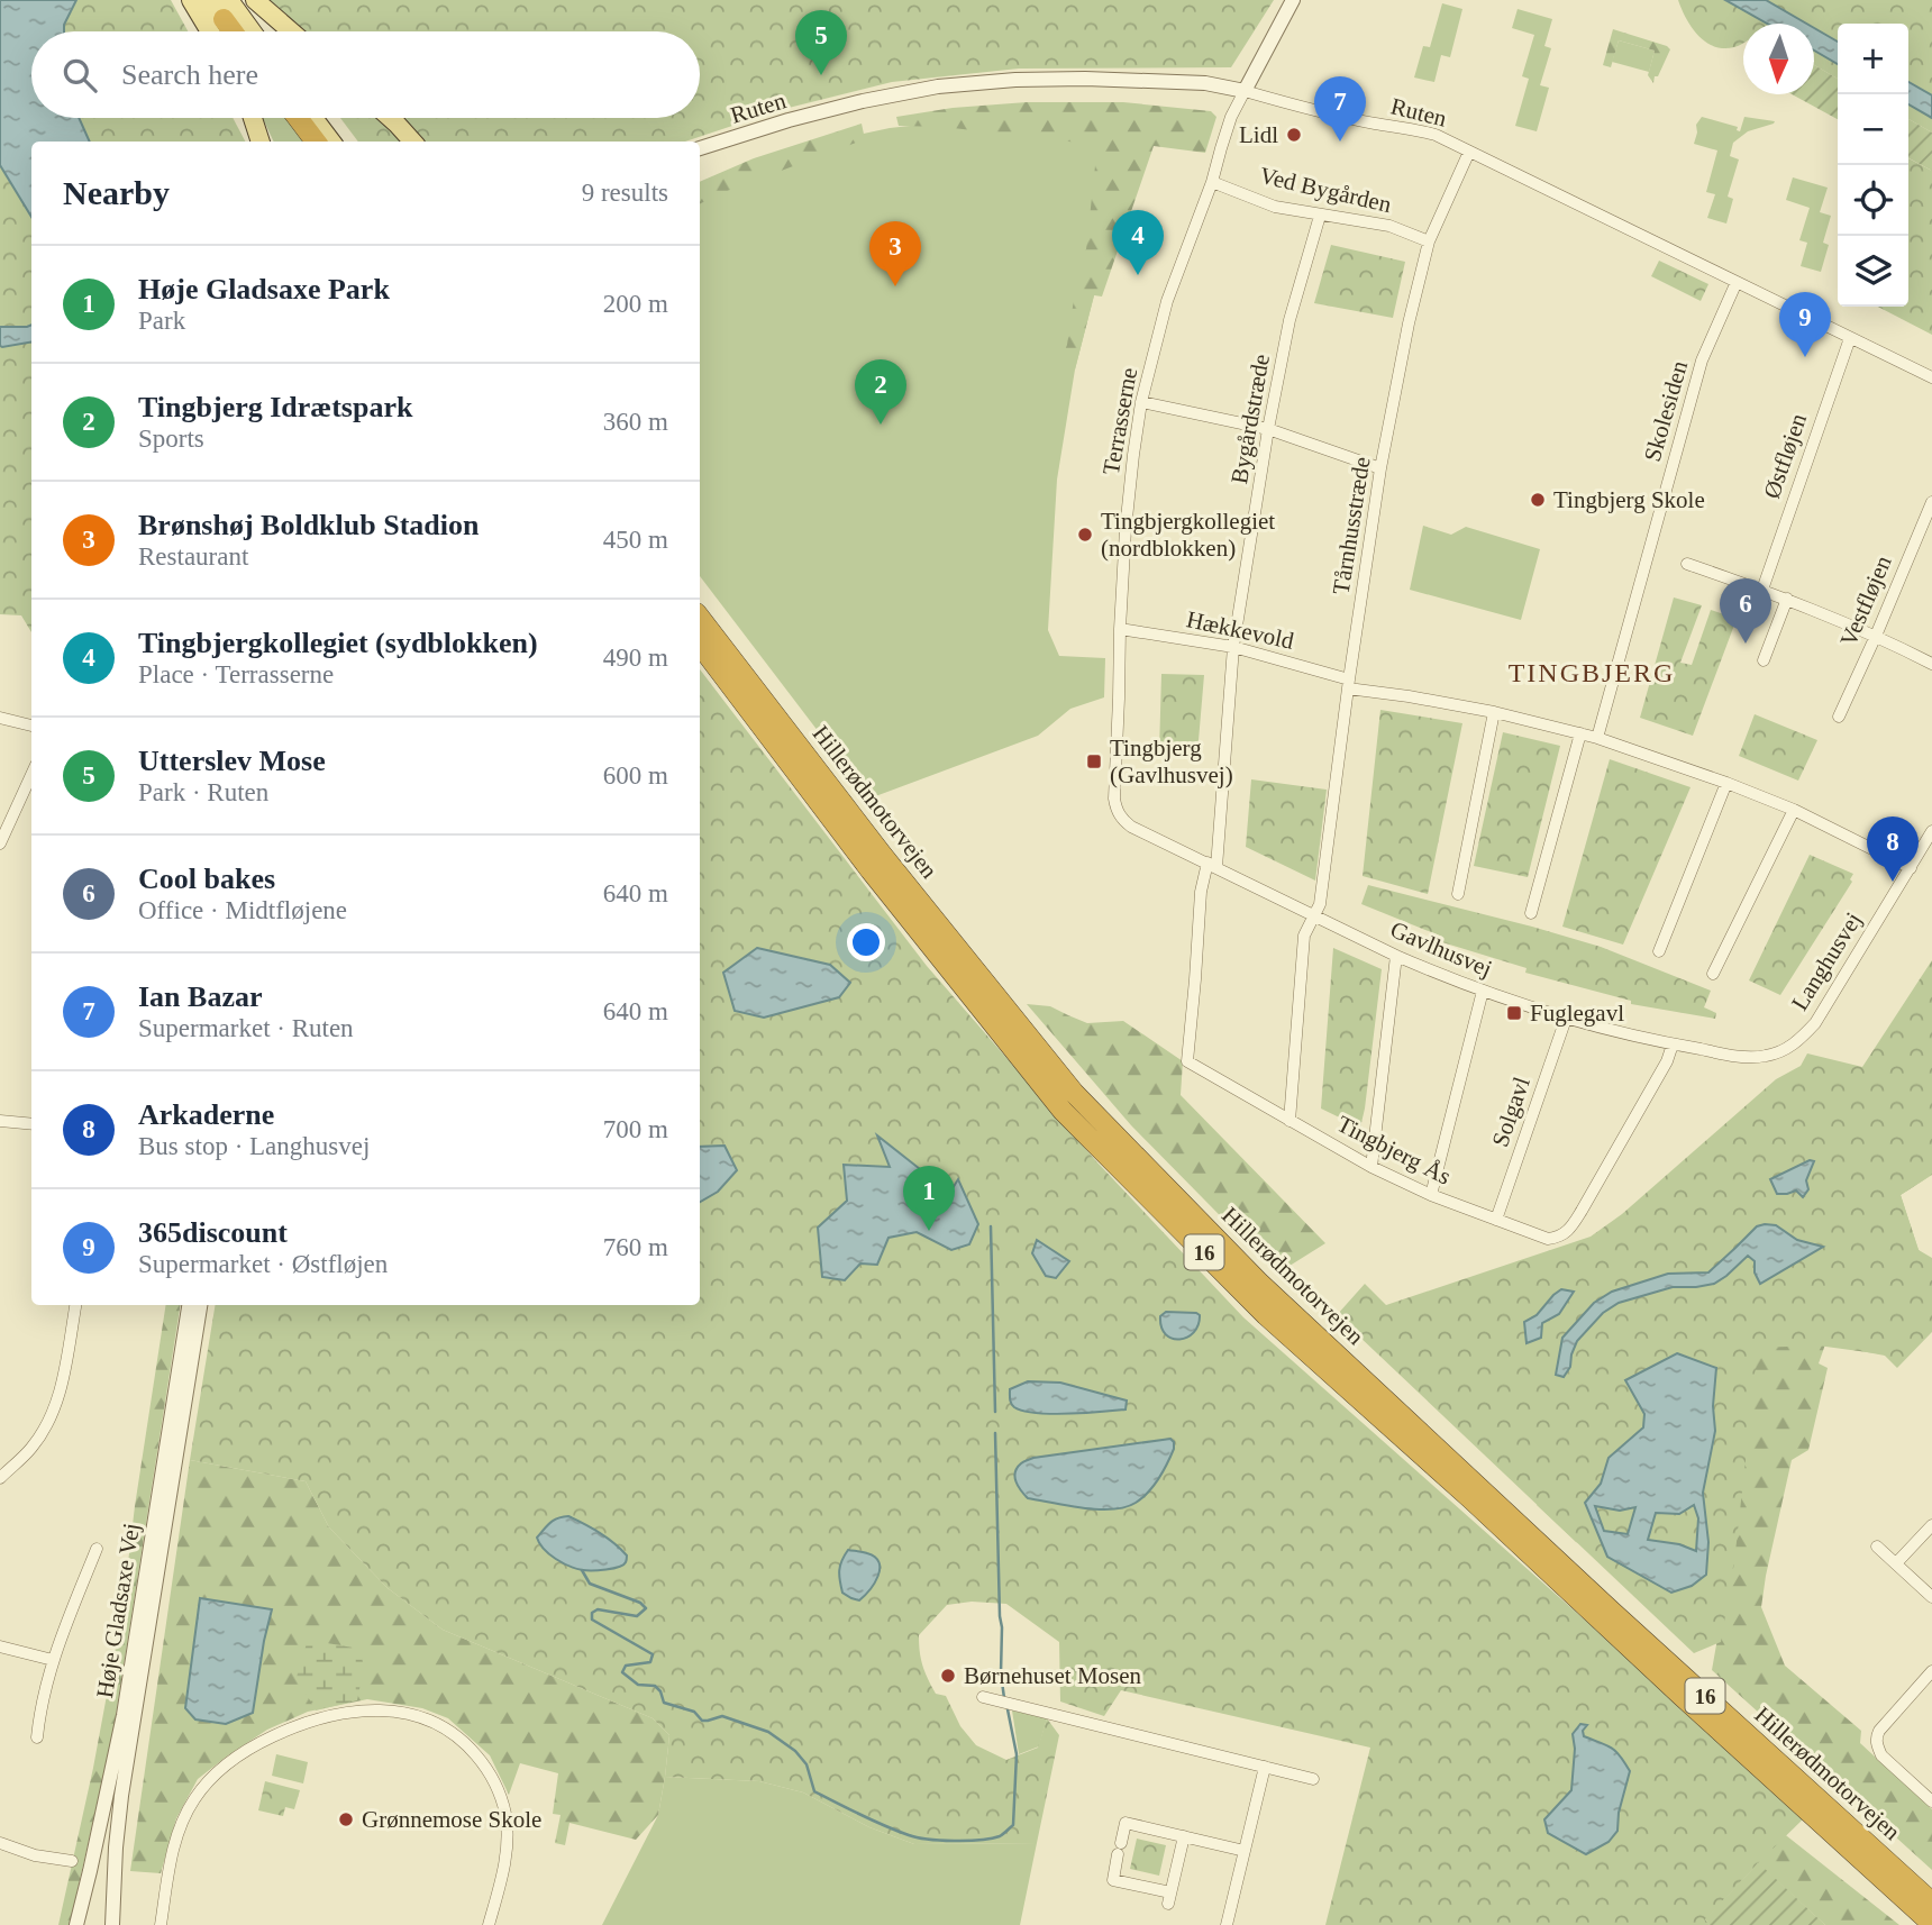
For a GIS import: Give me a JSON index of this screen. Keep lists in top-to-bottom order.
{
  "streets": {
    "highway": ["Hillerødmotorvejen", "16"],
    "street": [
      "Ruten",
      "Ved Bygården",
      "Skolesiden",
      "Bygårdstræde",
      "Terrasserne",
      "Østfløjen",
      "Tårnhusstræde",
      "Vestfløjen",
      "Hækkevold",
      "Gavlhusvej",
      "Langhusvej",
      "Solgavl",
      "Tingbjerg Ås",
      "Høje Gladsaxe Vej"
    ]
  },
  "crossings": [
    ["Ruten", "Skolesiden"],
    ["Ruten", "Terrasserne"],
    ["Ruten", "Østfløjen"],
    ["Ruten", "Tårnhusstræde"],
    ["Ved Bygården", "Bygårdstræde"],
    ["Ved Bygården", "Terrasserne"],
    ["Ved Bygården", "Tårnhusstræde"],
    ["Skolesiden", "Hækkevold"],
    ["Bygårdstræde", "Hækkevold"],
    ["Bygårdstræde", "Gavlhusvej"],
    ["Bygårdstræde", "Tingbjerg Ås"],
    ["Terrasserne", "Hækkevold"],
    ["Terrasserne", "Gavlhusvej"],
    ["Tårnhusstræde", "Hækkevold"],
    ["Tårnhusstræde", "Gavlhusvej"],
    ["Tårnhusstræde", "Tingbjerg Ås"],
    ["Hækkevold", "Langhusvej"],
    ["Gavlhusvej", "Langhusvej"],
    ["Gavlhusvej", "Solgavl"],
    ["Gavlhusvej", "Tingbjerg Ås"],
    ["Solgavl", "Tingbjerg Ås"]
  ],
  "districts": ["TINGBJERG"],
  "places": {
    "other": [
      "Lidl",
      "Tingbjerg Skole",
      "Tingbjergkollegiet (nordblokken)",
      "Børnehuset Mosen",
      "Grønnemose Skole"
    ],
    "transit": ["Tingbjerg (Gavlhusvej)", "Fuglegavl"]
  },
  "north": "bottom",
  "page": {
    "pins": [
      "5",
      "7",
      "4",
      "3",
      "9",
      "2",
      "6",
      "8",
      "1"
    ],
    "map_buttons": ["+", "−"],
    "search": "Search here",
    "heading": ["Nearby", "9 results"],
    "list": [
      {
        "mark": "1",
        "name": "Høje Gladsaxe Park",
        "note": "Park",
        "value": "200 m"
      },
      {
        "mark": "2",
        "name": "Tingbjerg Idrætspark",
        "note": "Sports",
        "value": "360 m"
      },
      {
        "mark": "3",
        "name": "Brønshøj Boldklub Stadion",
        "note": "Restaurant",
        "value": "450 m"
      },
      {
        "mark": "4",
        "name": "Tingbjergkollegiet (sydblokken)",
        "note": "Place · Terrasserne",
        "value": "490 m"
      },
      {
        "mark": "5",
        "name": "Utterslev Mose",
        "note": "Park · Ruten",
        "value": "600 m"
      },
      {
        "mark": "6",
        "name": "Cool bakes",
        "note": "Office · Midtfløjene",
        "value": "640 m"
      },
      {
        "mark": "7",
        "name": "Ian Bazar",
        "note": "Supermarket · Ruten",
        "value": "640 m"
      },
      {
        "mark": "8",
        "name": "Arkaderne",
        "note": "Bus stop · Langhusvej",
        "value": "700 m"
      },
      {
        "mark": "9",
        "name": "365discount",
        "note": "Supermarket · Østfløjen",
        "value": "760 m"
      }
    ]
  }
}
